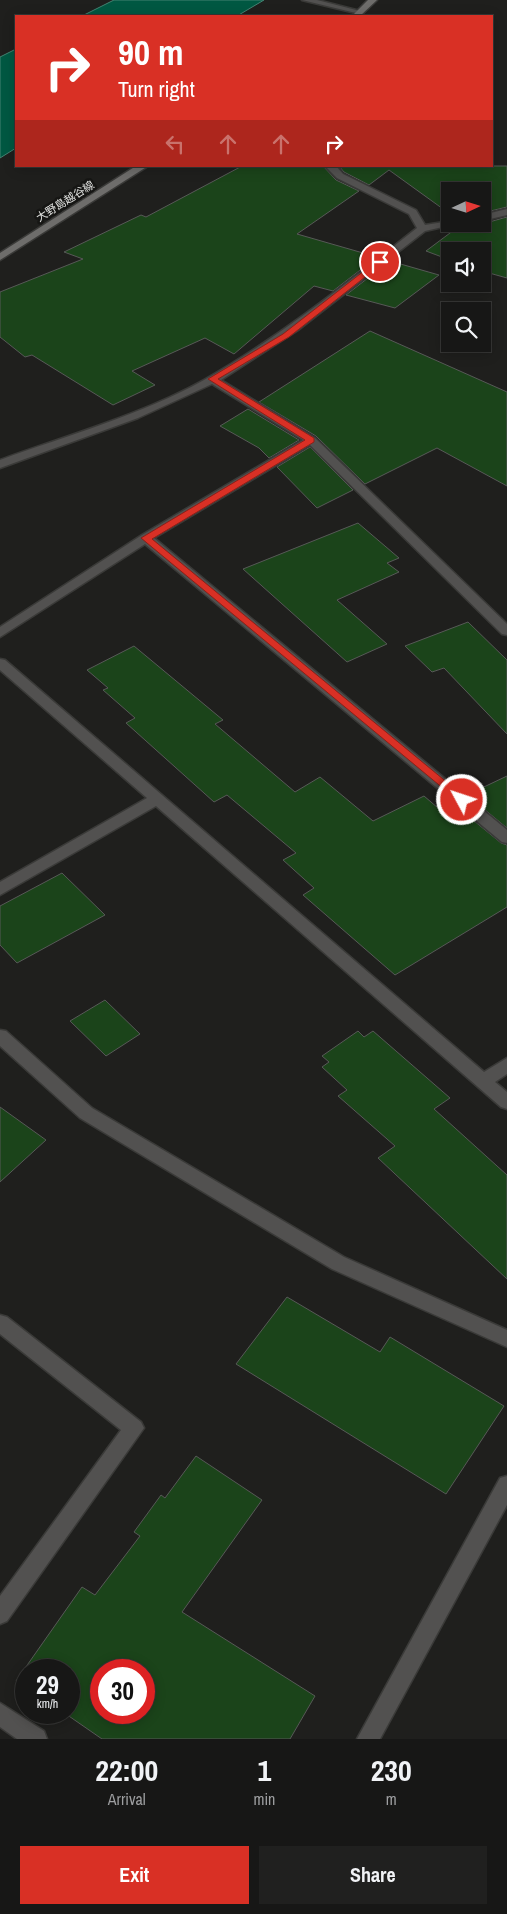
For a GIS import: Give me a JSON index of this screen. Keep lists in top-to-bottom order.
{
  "streets": {
    "main road": ["大野島越谷線"]
  },
  "north": "right",
  "page": {
    "turn": ["90 m", "Turn right"],
    "speed": "29 km/h",
    "limit": "30",
    "eta": [
      "22:00",
      "Arrival",
      "1",
      "min",
      "230",
      "m"
    ],
    "buttons": ["Exit", "Share"]
  }
}
